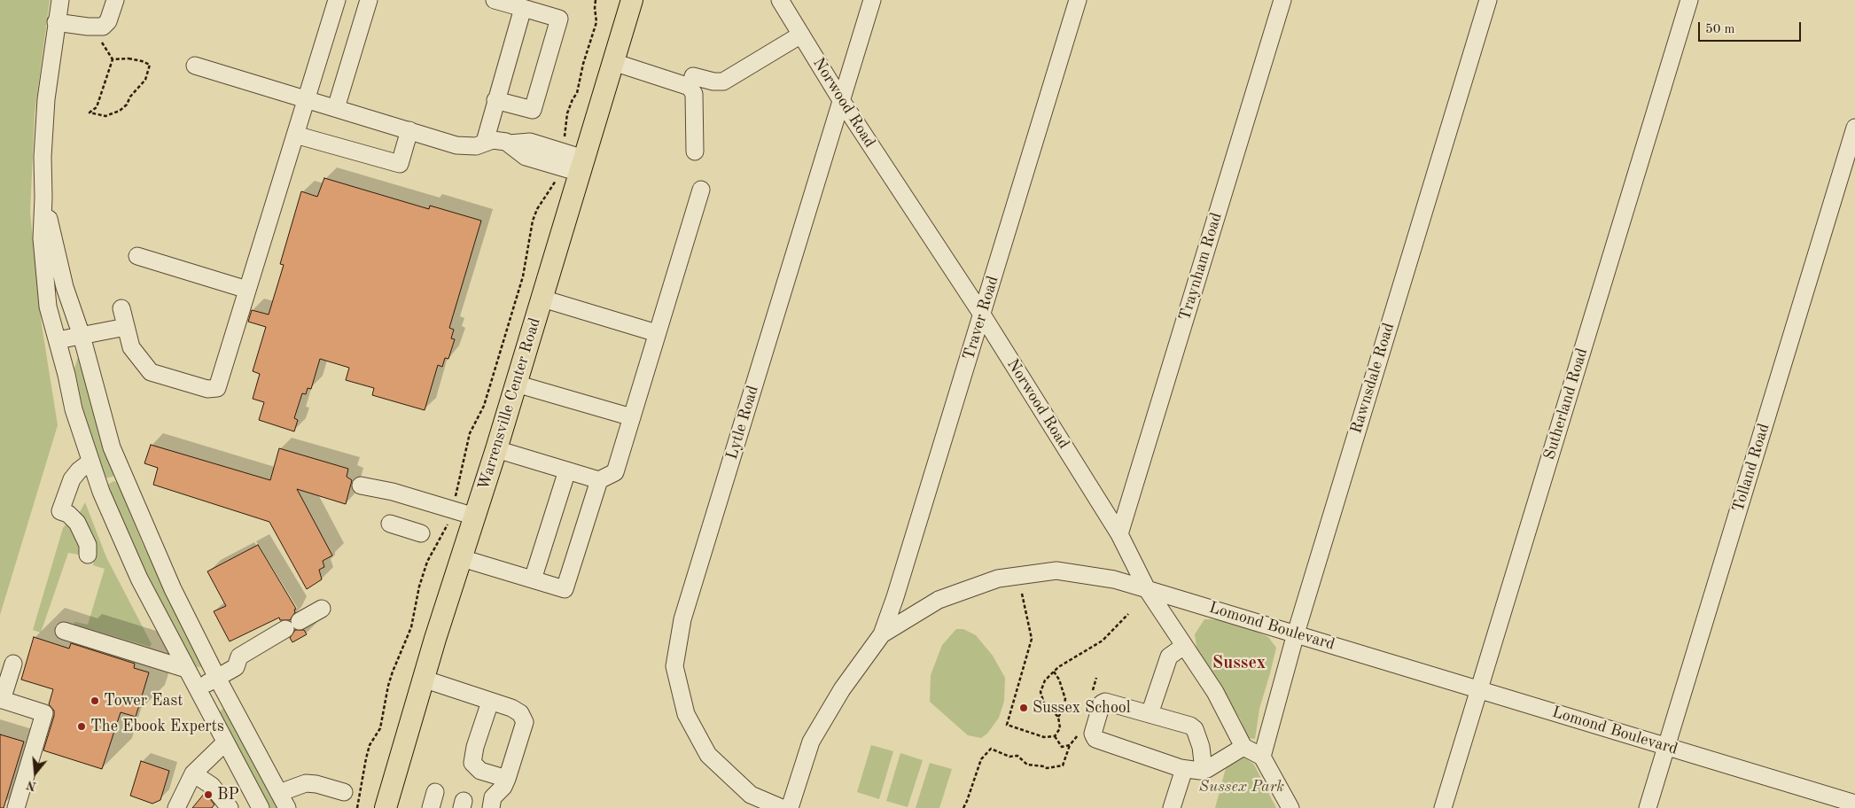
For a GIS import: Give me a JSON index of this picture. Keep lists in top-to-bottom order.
{
  "streets": {
    "main road": ["Warrensville Center Road"],
    "street": [
      "Norwood Road",
      "Traynham Road",
      "Traver Road",
      "Rawnsdale Road",
      "Sutherland Road",
      "Lytle Road",
      "Tolland Road",
      "Lomond Boulevard"
    ]
  },
  "crossings": [
    ["Norwood Road", "Traynham Road"],
    ["Norwood Road", "Traver Road"],
    ["Norwood Road", "Lytle Road"],
    ["Norwood Road", "Lomond Boulevard"],
    ["Traver Road", "Lomond Boulevard"],
    ["Rawnsdale Road", "Lomond Boulevard"],
    ["Sutherland Road", "Lomond Boulevard"],
    ["Tolland Road", "Lomond Boulevard"]
  ],
  "districts": ["Sussex"],
  "parks": ["Sussex Park"],
  "places": [
    "Tower East",
    "Sussex School",
    "The Ebook Experts",
    "BP"
  ],
  "scale_bar": "50 m",
  "north": "bottom"
}
